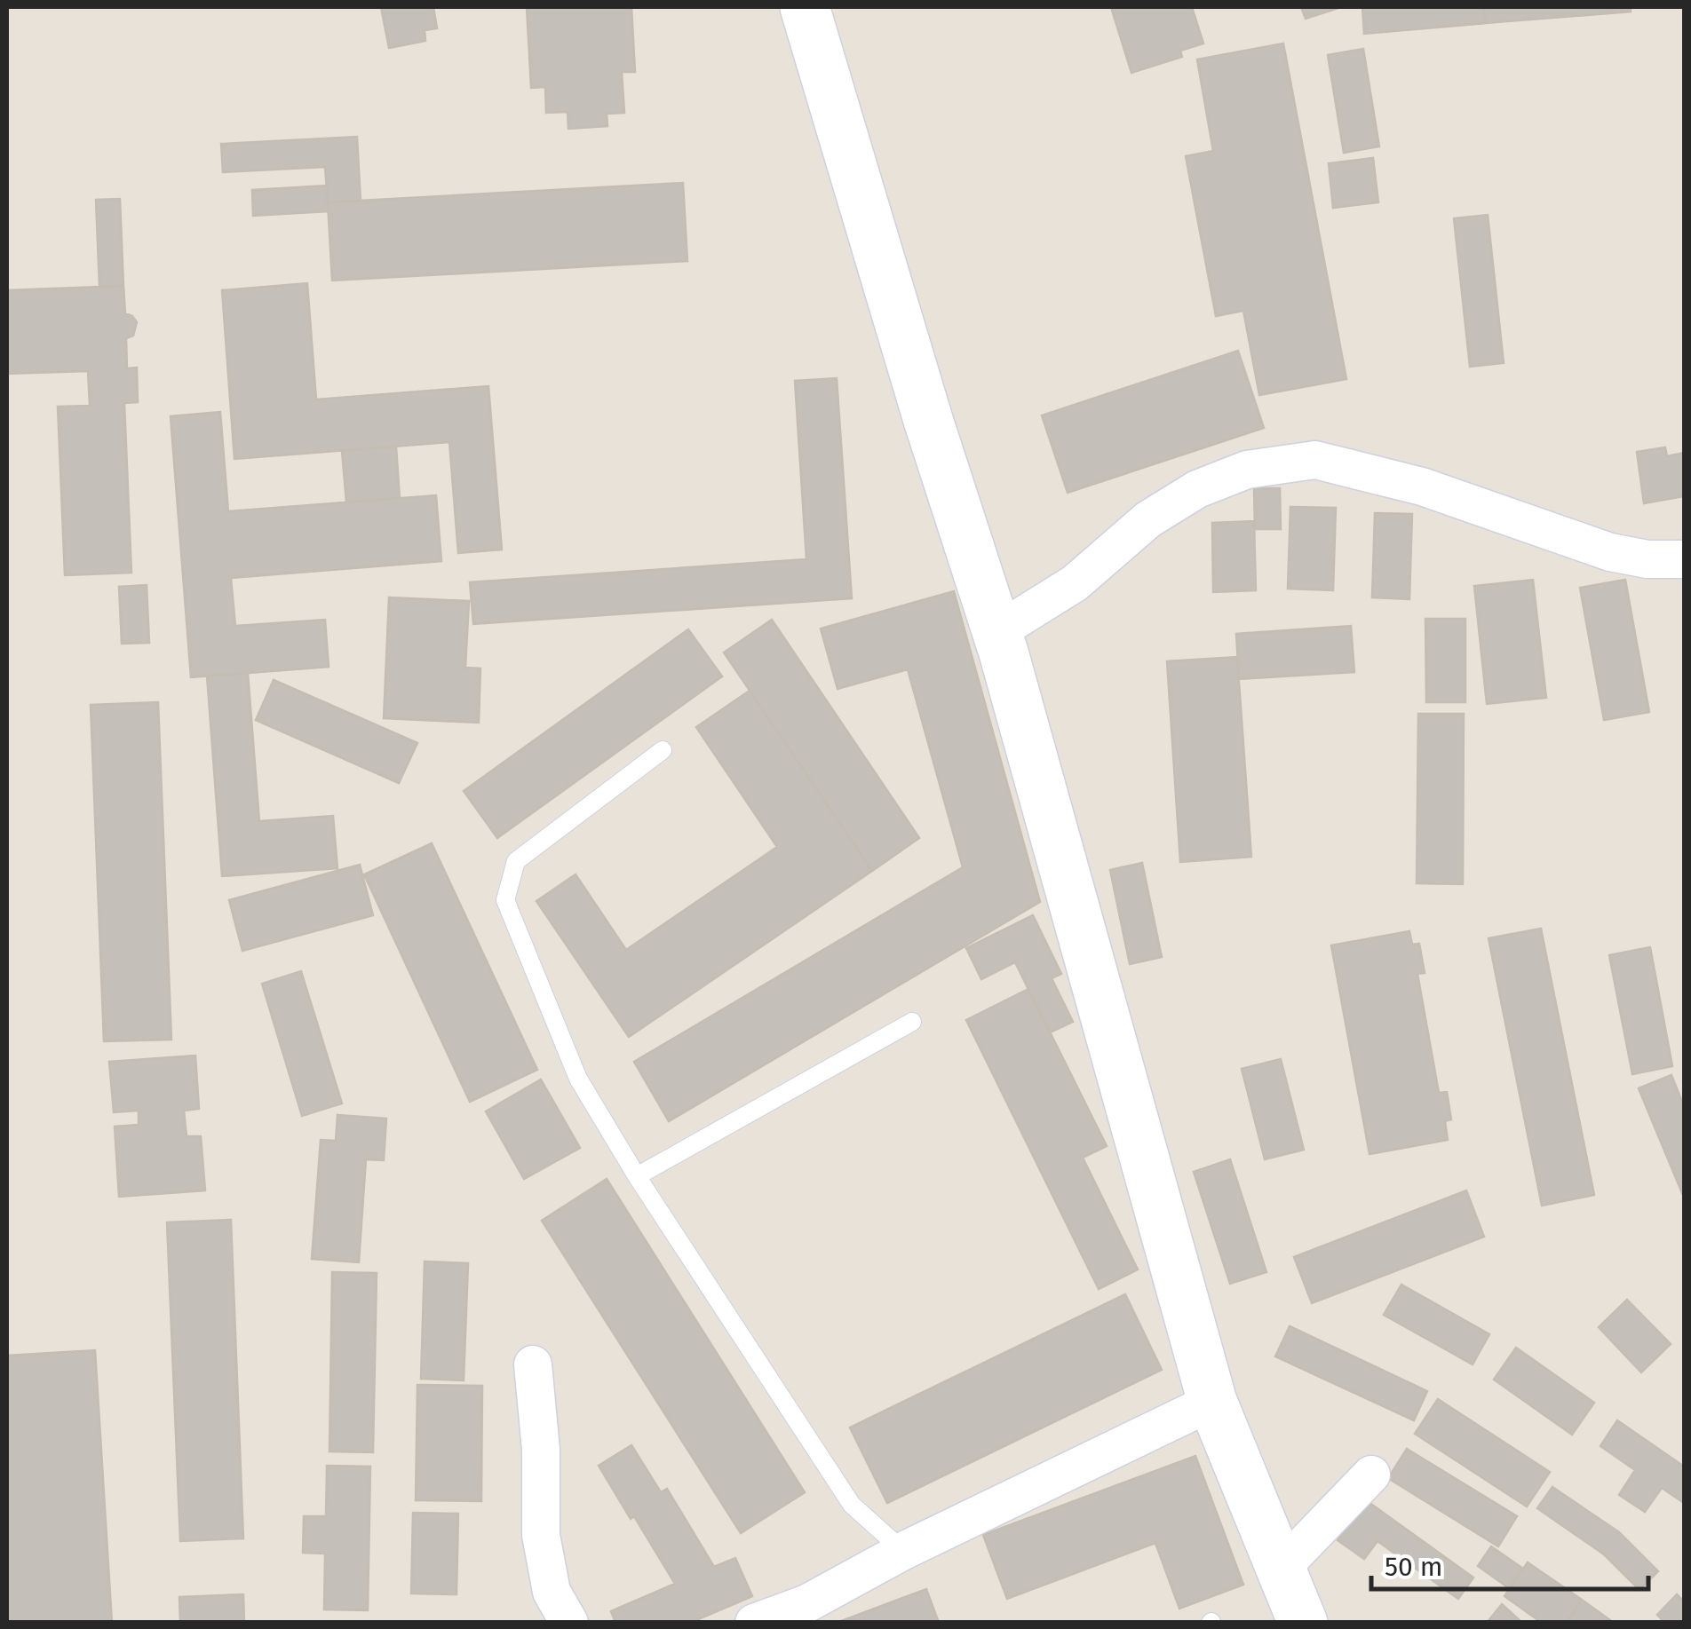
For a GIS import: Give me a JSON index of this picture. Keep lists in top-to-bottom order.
{
  "scale_bar": "50 m"
}
